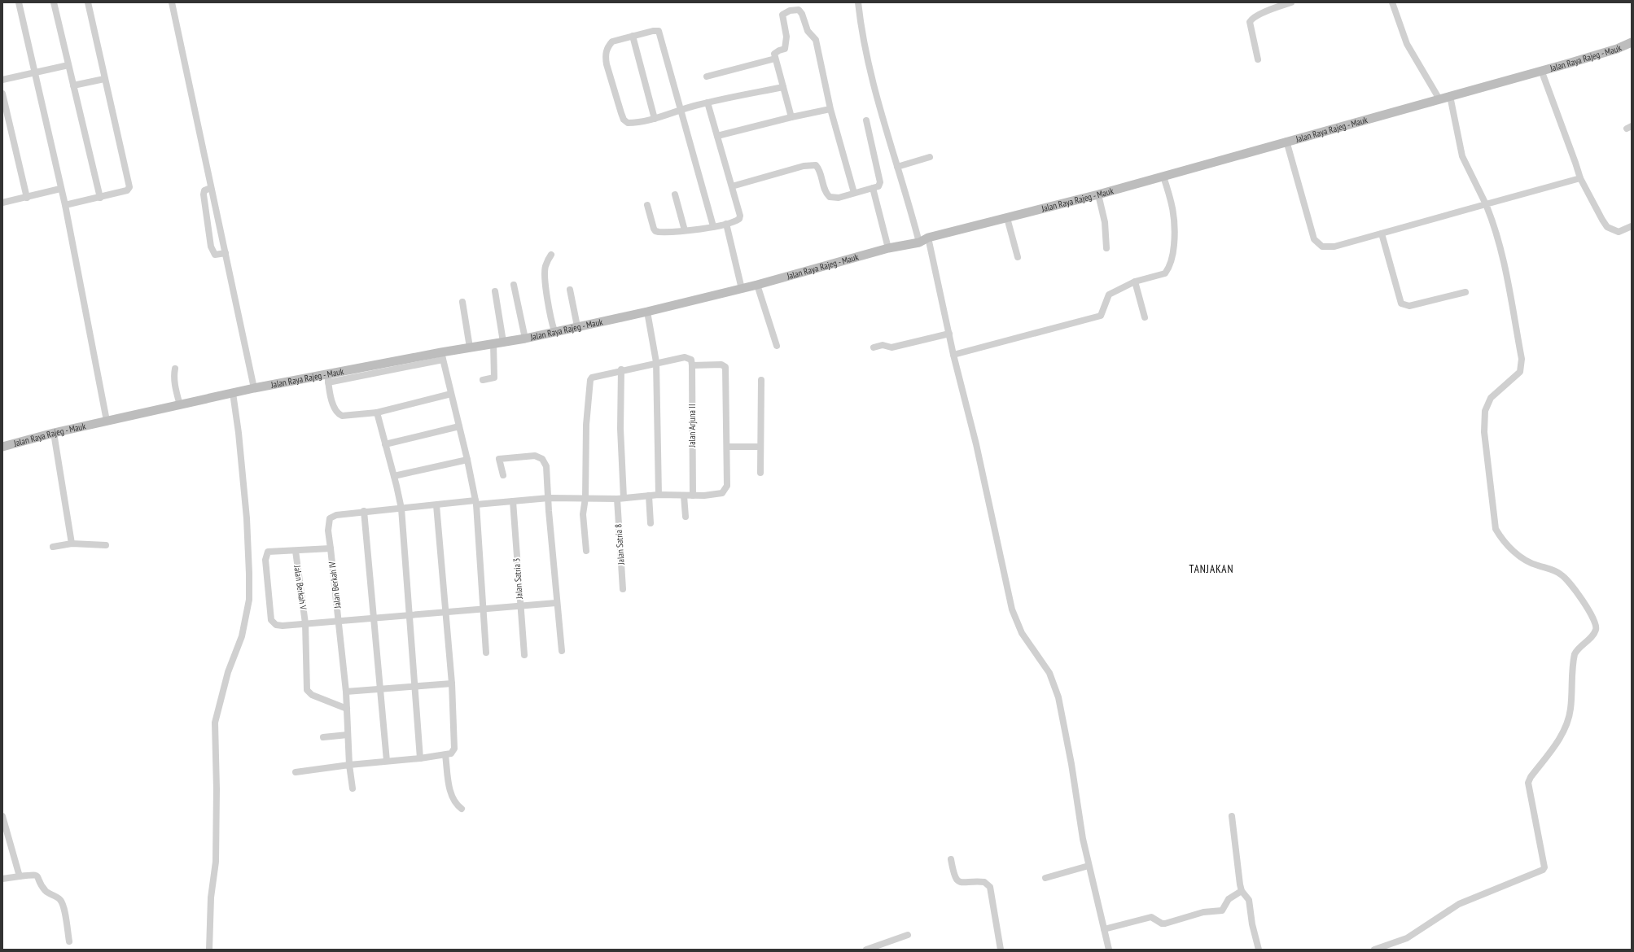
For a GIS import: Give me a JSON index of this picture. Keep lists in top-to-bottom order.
{
  "streets": {
    "main road": ["Jalan Raya Rajeg - Mauk"],
    "street": [
      "Jalan Arjuna II",
      "Jalan Satria 8",
      "Jalan Satria 3",
      "Jalan Berkah IV",
      "Jalan Berkah V"
    ]
  },
  "crossings": [
    ["Jalan Berkah IV", "Jalan Berkah V"]
  ],
  "districts": ["TANJAKAN"]
}
